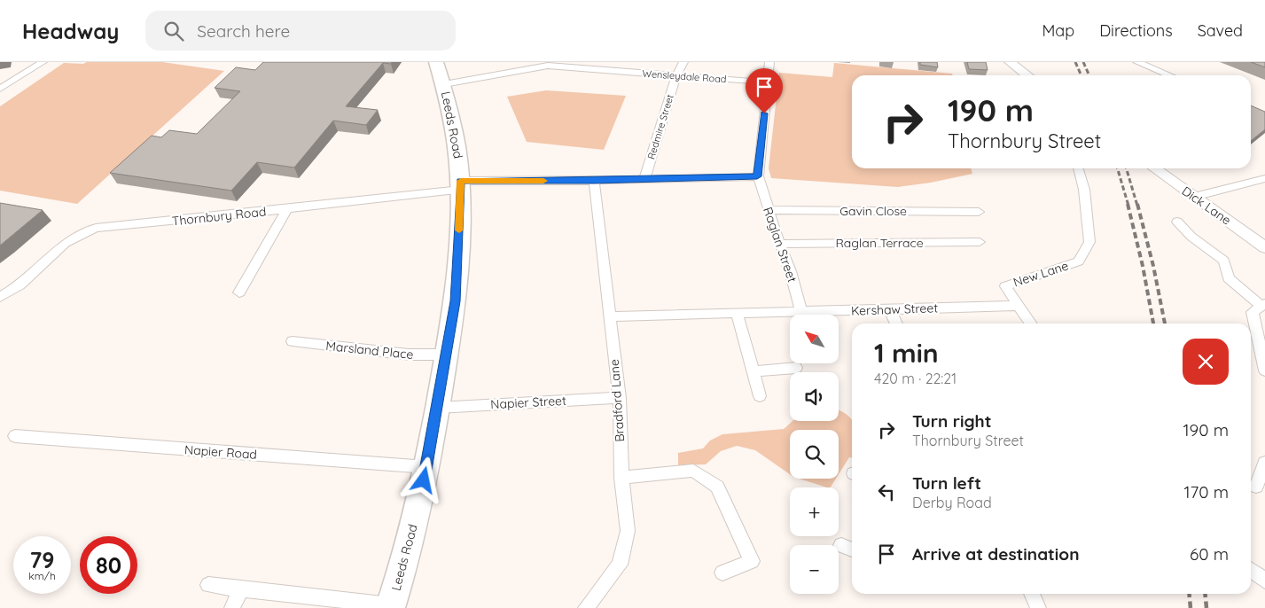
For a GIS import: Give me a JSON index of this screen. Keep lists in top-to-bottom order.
{
  "streets": {
    "highway": ["Leeds Road"],
    "street": [
      "Wensleydale Road",
      "Redmire Street",
      "Dick Lane",
      "Gavin Close",
      "Thornbury Road",
      "Raglan Terrace",
      "Raglan Street",
      "New Lane",
      "Kershaw Street",
      "Marsland Place",
      "Bradford Lane",
      "Napier Street",
      "Napier Road"
    ]
  },
  "crossings": [
    ["Wensleydale Road", "Leeds Road"],
    ["Wensleydale Road", "Redmire Street"],
    ["Leeds Road", "Thornbury Road"],
    ["Leeds Road", "Marsland Place"],
    ["Leeds Road", "Napier Street"],
    ["Leeds Road", "Napier Road"],
    ["Redmire Street", "Thornbury Road"],
    ["Gavin Close", "Raglan Street"],
    ["Thornbury Road", "Raglan Street"],
    ["Thornbury Road", "Bradford Lane"],
    ["Raglan Terrace", "Raglan Street"],
    ["Raglan Street", "Kershaw Street"],
    ["New Lane", "Kershaw Street"],
    ["Kershaw Street", "Bradford Lane"],
    ["Bradford Lane", "Napier Street"]
  ],
  "north": "top left",
  "page": {
    "header": "Headway",
    "search": "Search here",
    "nav": ["Map", "Directions", "Saved"],
    "turn": ["190 m", "Thornbury Street"],
    "map_buttons": ["+", "−"],
    "heading": ["1 min", "420 m · 22:21"],
    "list": [
      {
        "name": "Turn right",
        "note": "Thornbury Street",
        "value": "190 m"
      },
      {
        "name": "Turn left",
        "note": "Derby Road",
        "value": "170 m"
      },
      {
        "name": "Arrive at destination",
        "value": "60 m"
      }
    ],
    "speed": "79 km/h",
    "limit": "80"
  }
}
